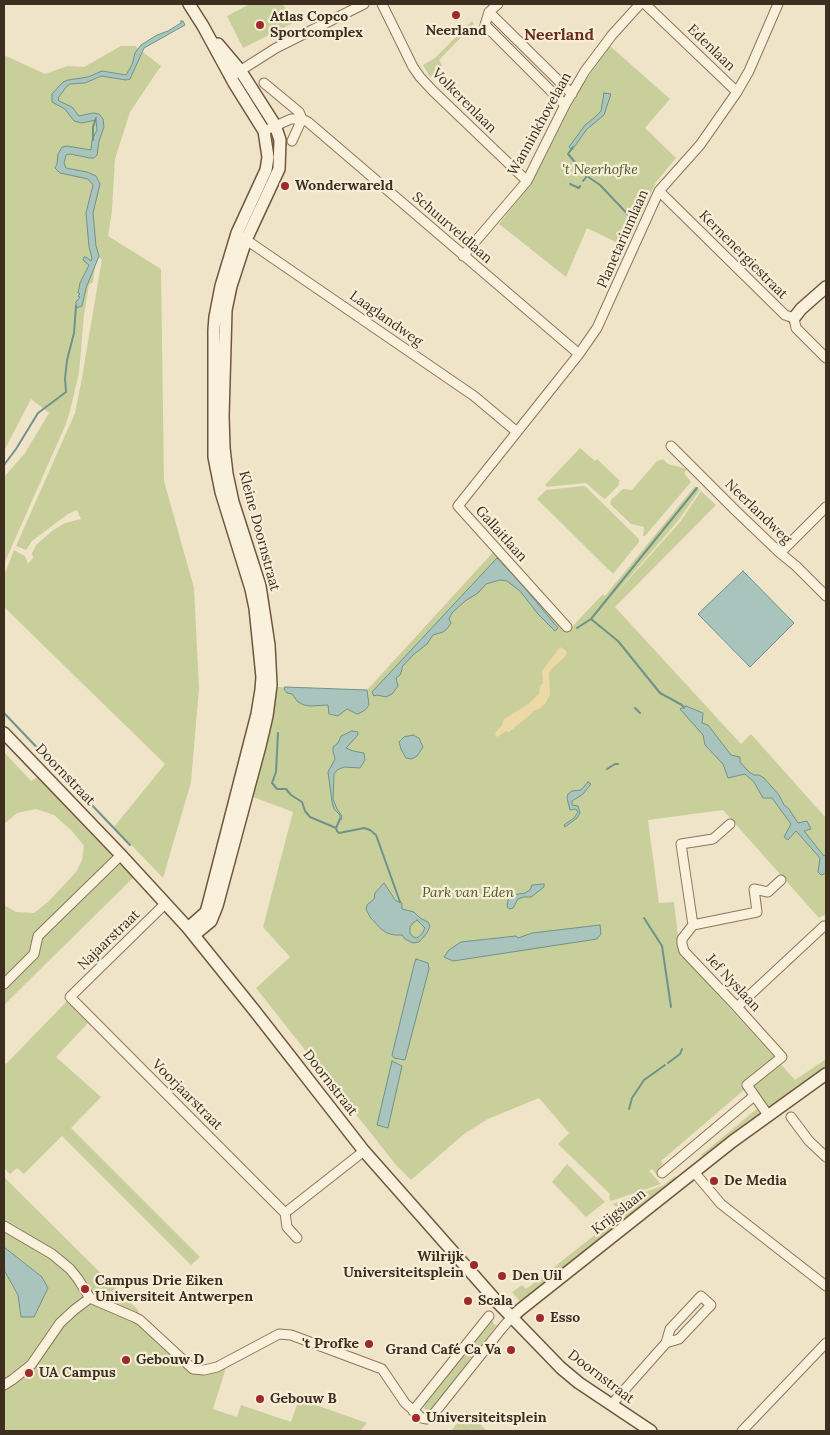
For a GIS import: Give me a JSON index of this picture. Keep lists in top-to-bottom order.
{
  "streets": {
    "street": [
      "Edenlaan",
      "Volkerenlaan",
      "Wanninkhovelaan",
      "Schuurveldlaan",
      "Planetariumlaan",
      "Kernenergiestraat",
      "Laaglandweg",
      "Neerlandweg",
      "Kleine Doornstraat",
      "Gallaitlaan",
      "Doornstraat",
      "Najaarstraat",
      "Jef Nyslaan",
      "Voorjaarstraat",
      "Krijgslaan"
    ]
  },
  "crossings": [
    ["Edenlaan", "Planetariumlaan"],
    ["Volkerenlaan", "Wanninkhovelaan"],
    ["Wanninkhovelaan", "Schuurveldlaan"],
    ["Schuurveldlaan", "Planetariumlaan"],
    ["Planetariumlaan", "Kernenergiestraat"],
    ["Planetariumlaan", "Laaglandweg"],
    ["Planetariumlaan", "Gallaitlaan"],
    ["Laaglandweg", "Kleine Doornstraat"],
    ["Laaglandweg", "Gallaitlaan"],
    ["Kleine Doornstraat", "Doornstraat"],
    ["Doornstraat", "Najaarstraat"],
    ["Doornstraat", "Krijgslaan"],
    ["Najaarstraat", "Voorjaarstraat"]
  ],
  "districts": ["Neerland"],
  "parks": ["'t Neerhofke", "Park van Eden"],
  "places": [
    "Neerland",
    "Atlas Copco Sportcomplex",
    "Wonderwareld",
    "De Media",
    "Wilrijk Universiteitsplein",
    "Den Uil",
    "Campus Drie Eiken Universiteit Antwerpen",
    "Scala",
    "Esso",
    "'t Profke",
    "Grand Café Ca Va",
    "Gebouw D",
    "UA Campus",
    "Gebouw B",
    "Universiteitsplein"
  ]
}
